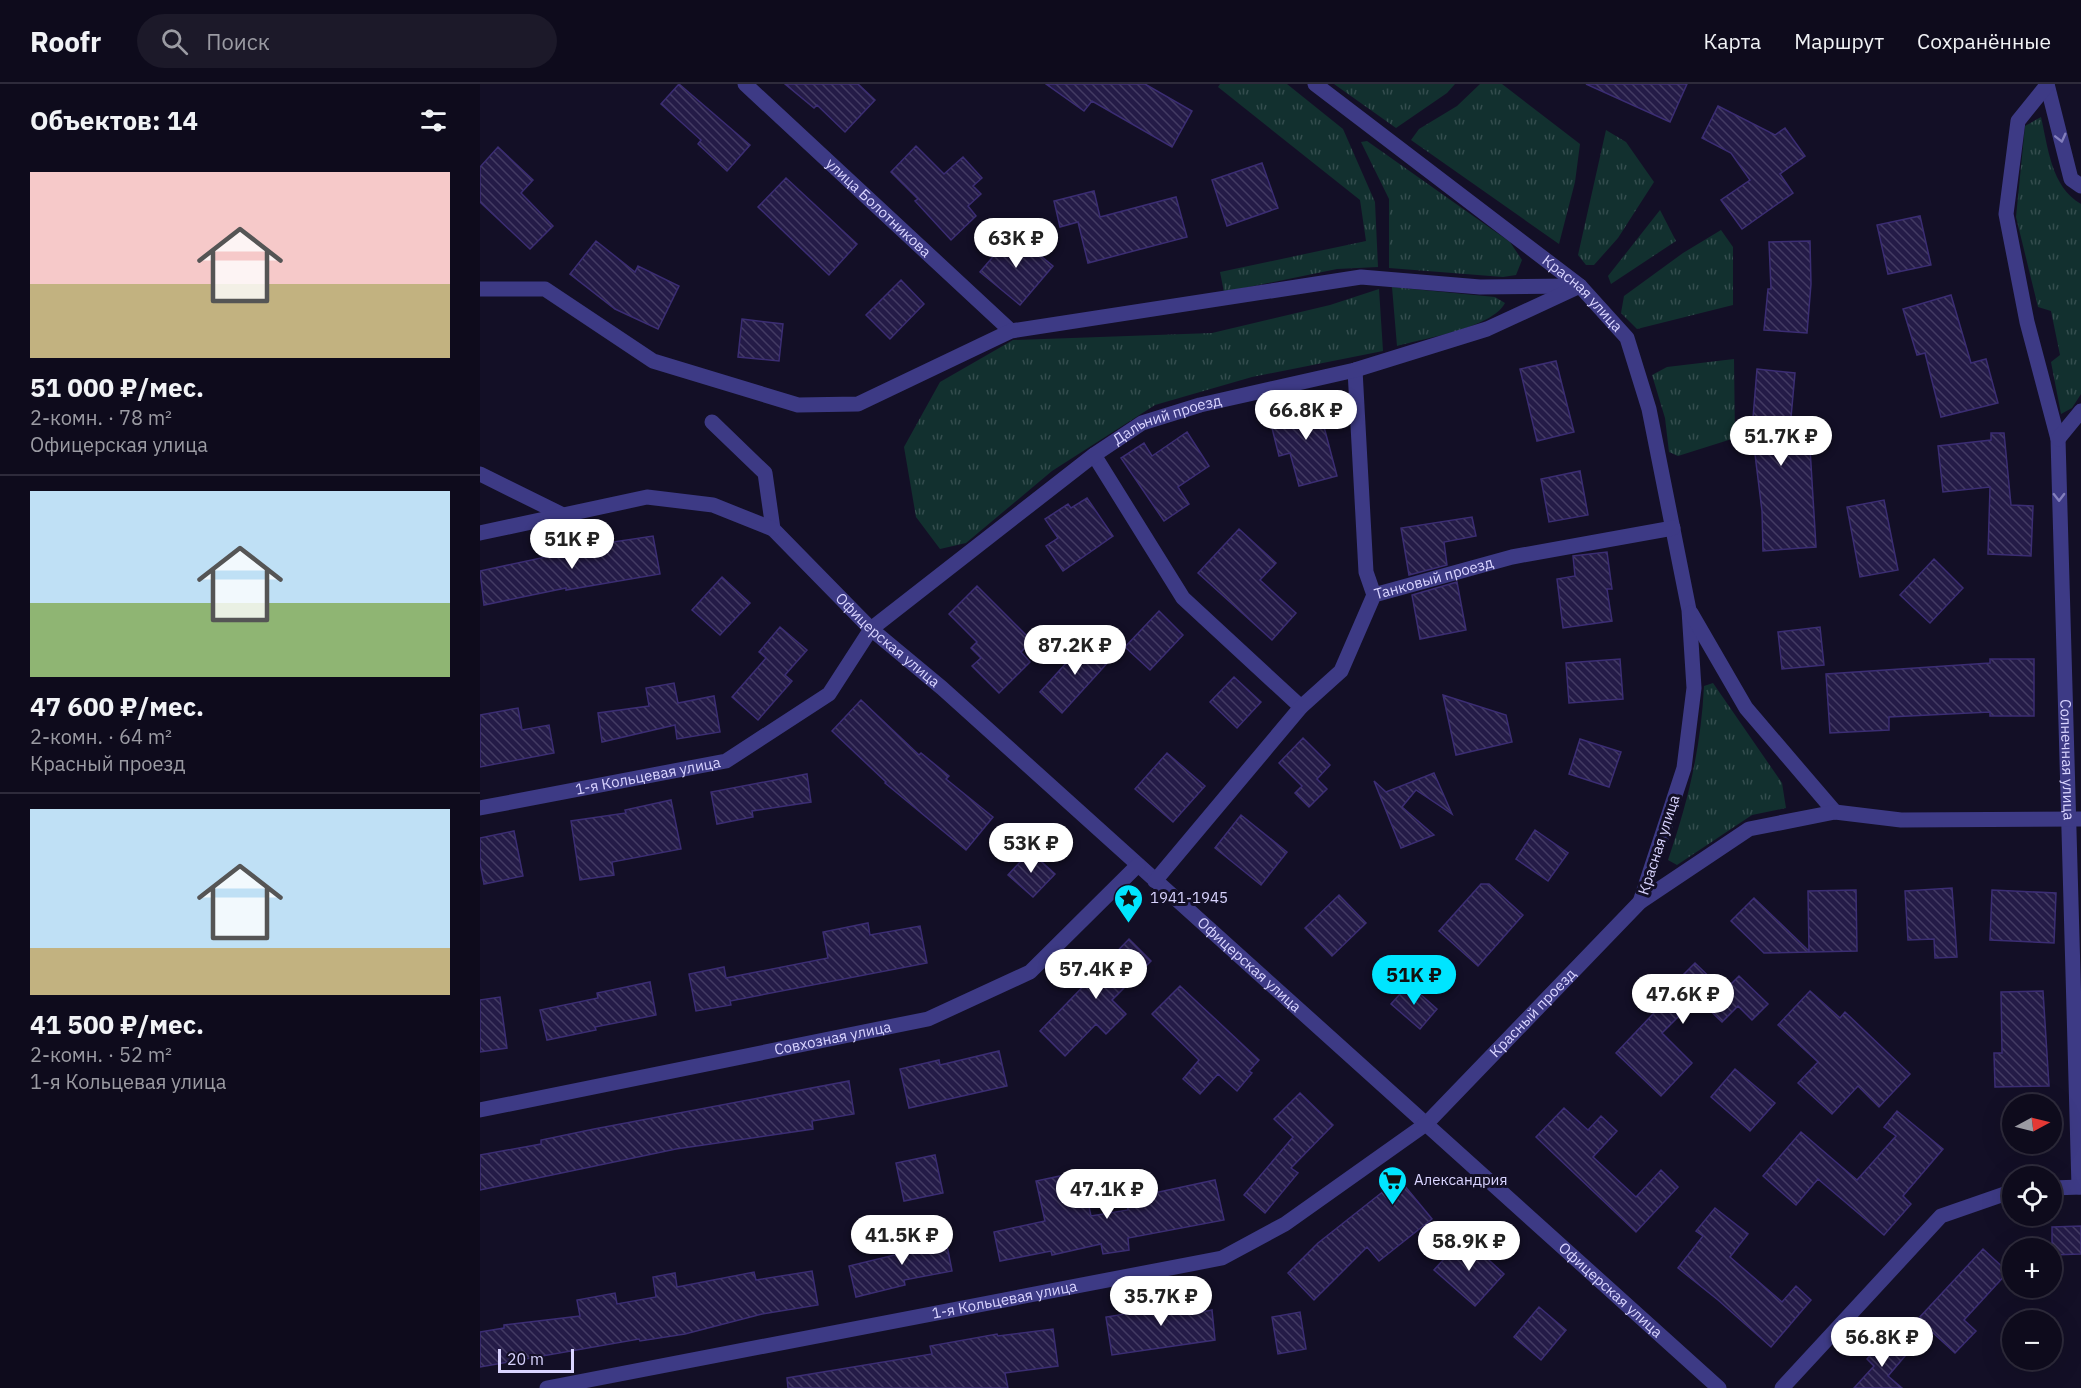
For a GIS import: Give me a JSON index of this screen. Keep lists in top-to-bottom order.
{
  "streets": {
    "street": [
      "улица Болотникова",
      "Красная улица",
      "Дальний проезд",
      "Танковый проезд",
      "Офицерская улица",
      "Солнечная улица",
      "1-я Кольцевая улица",
      "Красный проезд",
      "Совхозная улица"
    ]
  },
  "crossings": [
    ["Красная улица", "Дальний проезд"],
    ["Красная улица", "Танковый проезд"],
    ["Красная улица", "Солнечная улица"],
    ["Красная улица", "Красный проезд"],
    ["Дальний проезд", "Офицерская улица"],
    ["Дальний проезд", "1-я Кольцевая улица"],
    ["Танковый проезд", "Офицерская улица"],
    ["Офицерская улица", "1-я Кольцевая улица"],
    ["Офицерская улица", "Красный проезд"],
    ["Офицерская улица", "Совхозная улица"],
    ["1-я Кольцевая улица", "Красный проезд"]
  ],
  "places": {
    "place": ["1941-1945"],
    "supermarket": ["Александрия"]
  },
  "scale_bar": "20 m",
  "north": "right",
  "page": {
    "header": "Roofr",
    "search": "Поиск",
    "nav": ["Карта", "Маршрут", "Сохранённые"],
    "heading": "Объектов: 14",
    "list": [
      {
        "name": "51 000 ₽/мес.",
        "note": "2-комн. · 78 m² · Офицерская улица"
      },
      {
        "name": "47 600 ₽/мес.",
        "note": "2-комн. · 64 m² · Красный проезд"
      },
      {
        "name": "41 500 ₽/мес.",
        "note": "2-комн. · 52 m² · 1-я Кольцевая улица"
      }
    ],
    "price": [
      "63K ₽",
      "66.8K ₽",
      "51.7K ₽",
      "51K ₽",
      "87.2K ₽",
      "53K ₽",
      "57.4K ₽",
      "51K ₽",
      "47.6K ₽",
      "47.1K ₽",
      "41.5K ₽",
      "58.9K ₽",
      "35.7K ₽",
      "56.8K ₽"
    ],
    "map_buttons": ["+", "−"],
    "scale": "20 m"
  }
}
